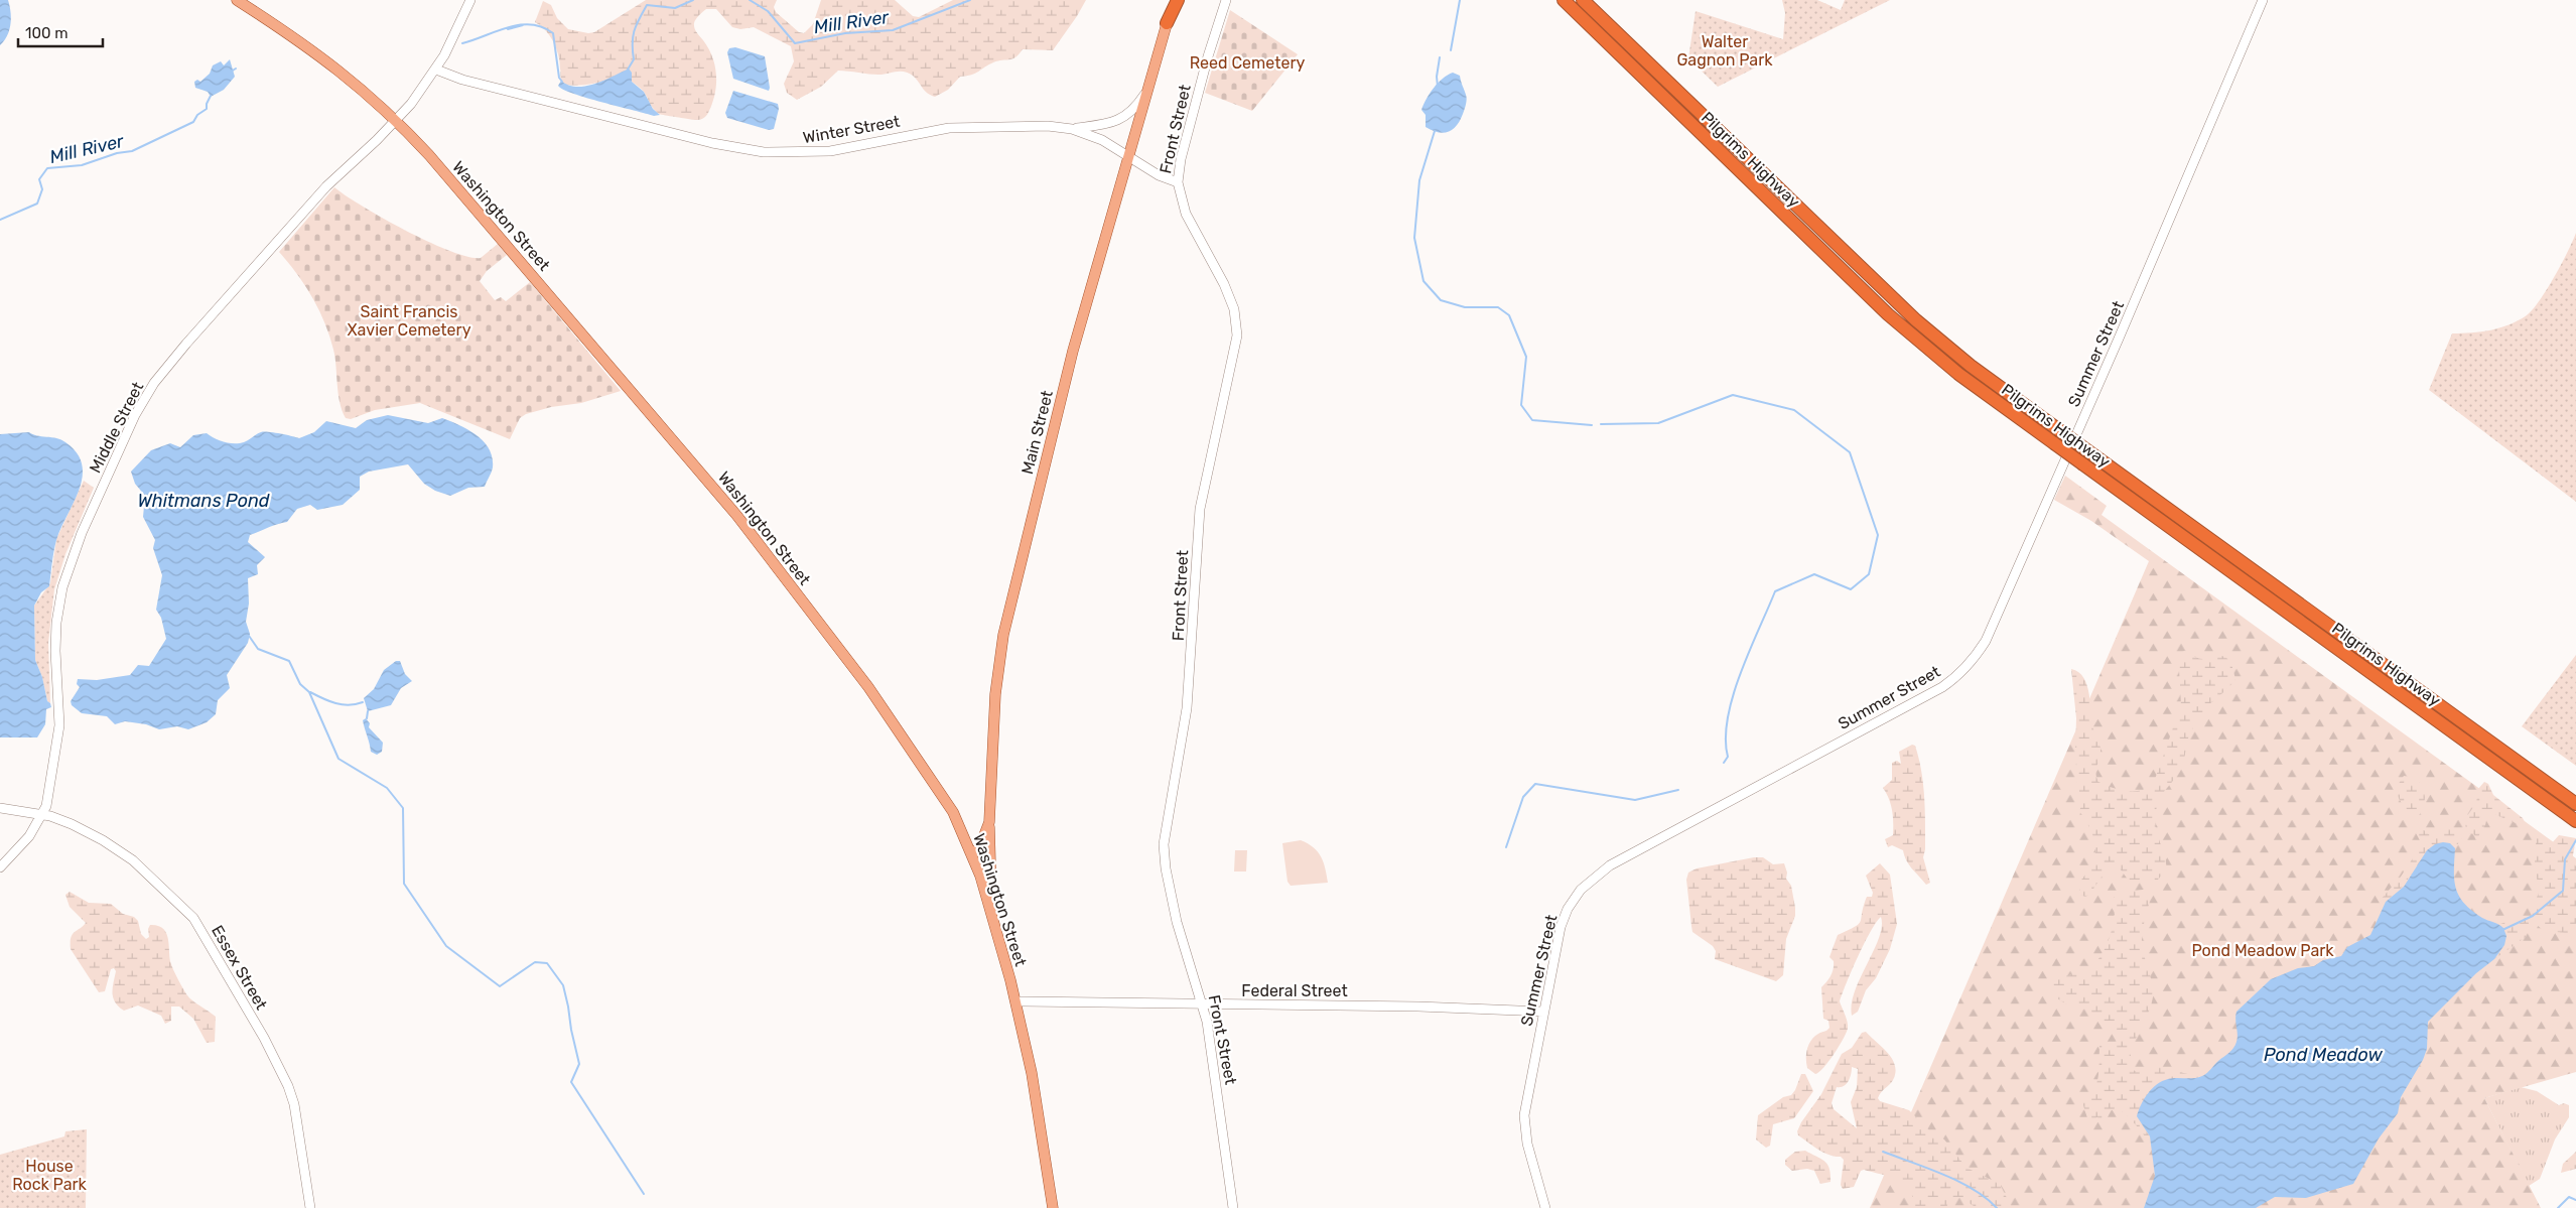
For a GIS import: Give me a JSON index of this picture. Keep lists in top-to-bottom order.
{
  "streets": {
    "highway": ["Pilgrims Highway"],
    "main road": ["Washington Street", "Main Street"],
    "street": [
      "Winter Street",
      "Front Street",
      "Summer Street",
      "Middle Street",
      "Essex Street",
      "Federal Street"
    ]
  },
  "crossings": [
    ["Winter Street", "Front Street"],
    ["Winter Street", "Middle Street"],
    ["Winter Street", "Main Street"],
    ["Front Street", "Federal Street"],
    ["Washington Street", "Middle Street"],
    ["Washington Street", "Main Street"],
    ["Washington Street", "Federal Street"],
    ["Summer Street", "Federal Street"],
    ["Middle Street", "Essex Street"]
  ],
  "water": ["Mill River", "Whitmans Pond", "Pond Meadow"],
  "parks": [
    "Walter Gagnon Park",
    "Reed Cemetery",
    "Saint Francis Xavier Cemetery",
    "Pond Meadow Park",
    "House Rock Park"
  ],
  "scale_bar": "100 m"
}
